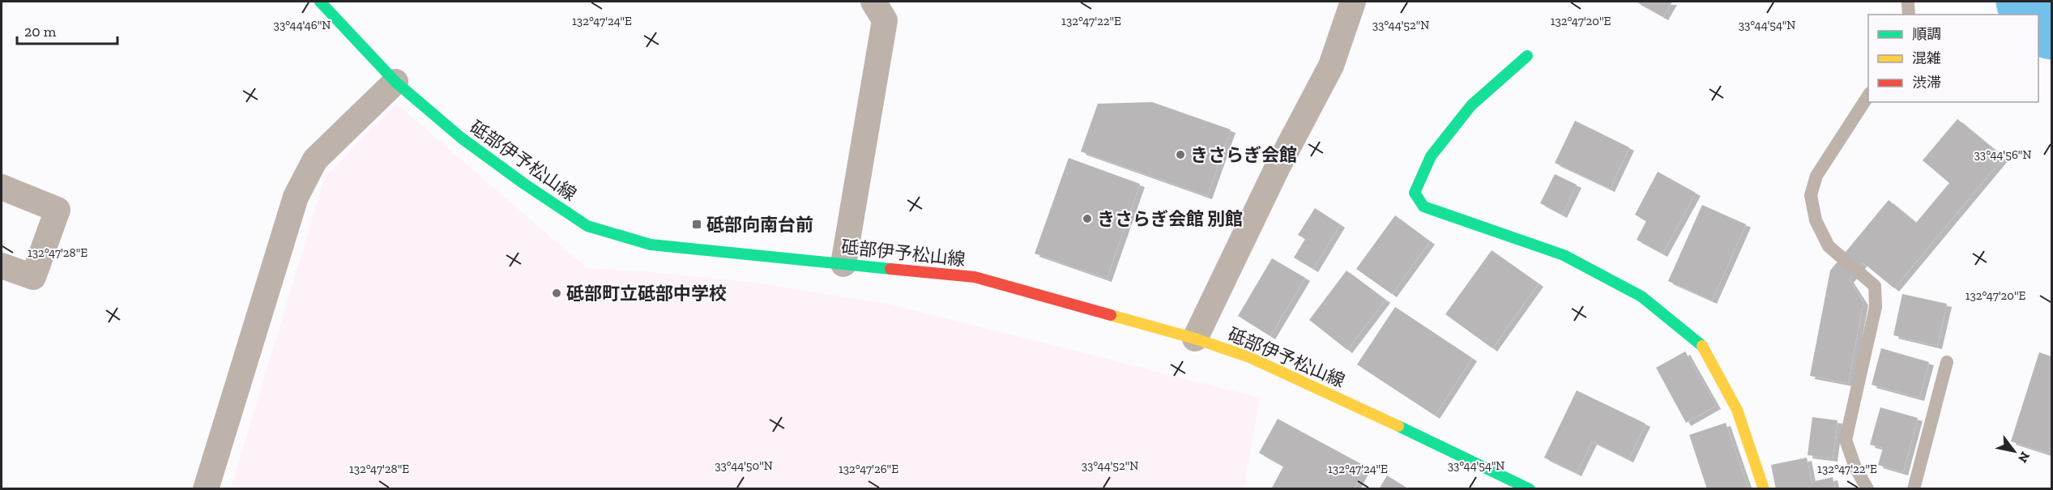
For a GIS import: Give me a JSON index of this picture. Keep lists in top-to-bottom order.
{
  "streets": {
    "main road": ["砥部伊予松山線"]
  },
  "places": {
    "other": ["きさらぎ会館", "きさらぎ会館 別館", "砥部町立砥部中学校"],
    "transit": ["砥部向南台前"]
  },
  "legend": ["順調", "混雑", "渋滞"],
  "scale_bar": "20 m",
  "north": "bottom right",
  "coordinates": [
    "132°47'24\"E",
    "132°47'22\"E",
    "132°47'20\"E",
    "33°44'46\"N",
    "33°44'52\"N",
    "33°44'54\"N",
    "33°44'56\"N",
    "132°47'28\"E",
    "33°44'50\"N",
    "132°47'26\"E"
  ]
}
